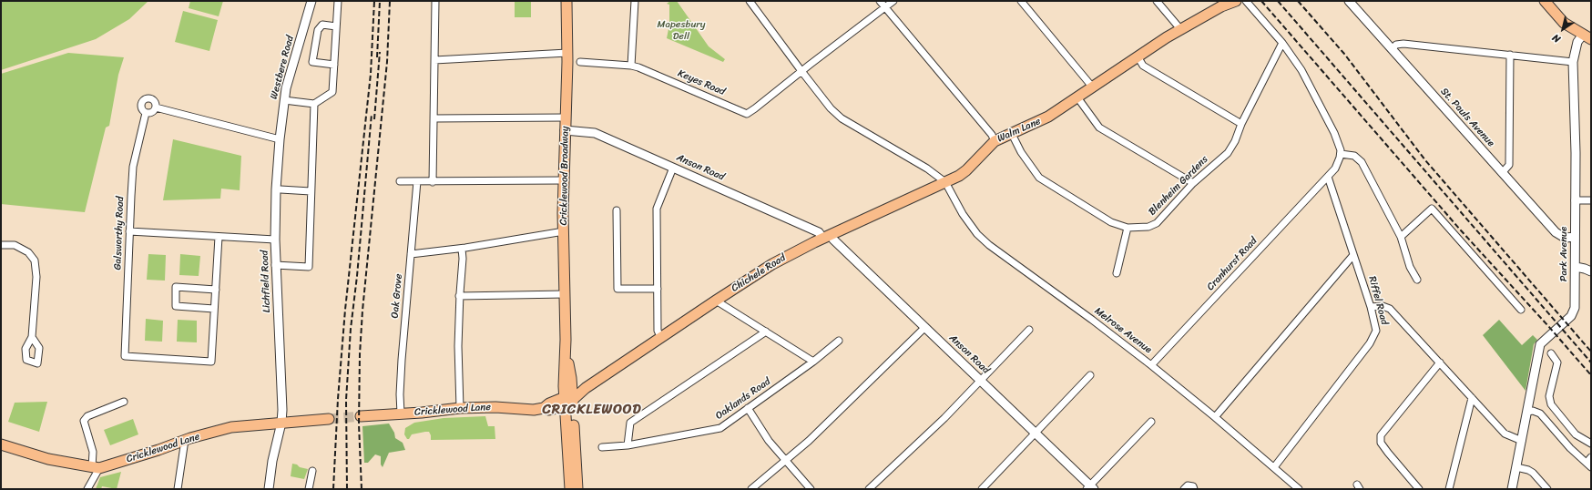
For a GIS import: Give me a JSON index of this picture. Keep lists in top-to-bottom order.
{
  "streets": {
    "main road": [
      "Walm Lane",
      "Cricklewood Broadway",
      "Chichele Road",
      "Cricklewood Lane"
    ],
    "street": [
      "Westbere Road",
      "Keyes Road",
      "St. Pauls Avenue",
      "Anson Road",
      "Blenheim Gardens",
      "Galsworthy Road",
      "Park Avenue",
      "Cranhurst Road",
      "Lichfield Road",
      "Oak Grove",
      "Riffel Road",
      "Melrose Avenue",
      "Oaklands Road"
    ]
  },
  "crossings": [
    ["Westbere Road", "Lichfield Road"],
    ["St. Pauls Avenue", "Park Avenue"],
    ["Walm Lane", "Blenheim Gardens"],
    ["Walm Lane", "Chichele Road"],
    ["Walm Lane", "Melrose Avenue"],
    ["Anson Road", "Cricklewood Broadway"],
    ["Anson Road", "Chichele Road"],
    ["Cricklewood Broadway", "Chichele Road"],
    ["Cricklewood Broadway", "Cricklewood Lane"],
    ["Cranhurst Road", "Riffel Road"],
    ["Cranhurst Road", "Melrose Avenue"],
    ["Chichele Road", "Melrose Avenue"],
    ["Chichele Road", "Cricklewood Lane"],
    ["Lichfield Road", "Cricklewood Lane"],
    ["Oak Grove", "Cricklewood Lane"],
    ["Riffel Road", "Melrose Avenue"]
  ],
  "districts": ["CRICKLEWOOD"],
  "parks": ["Mapesbury Dell"],
  "north": "bottom left"
}
